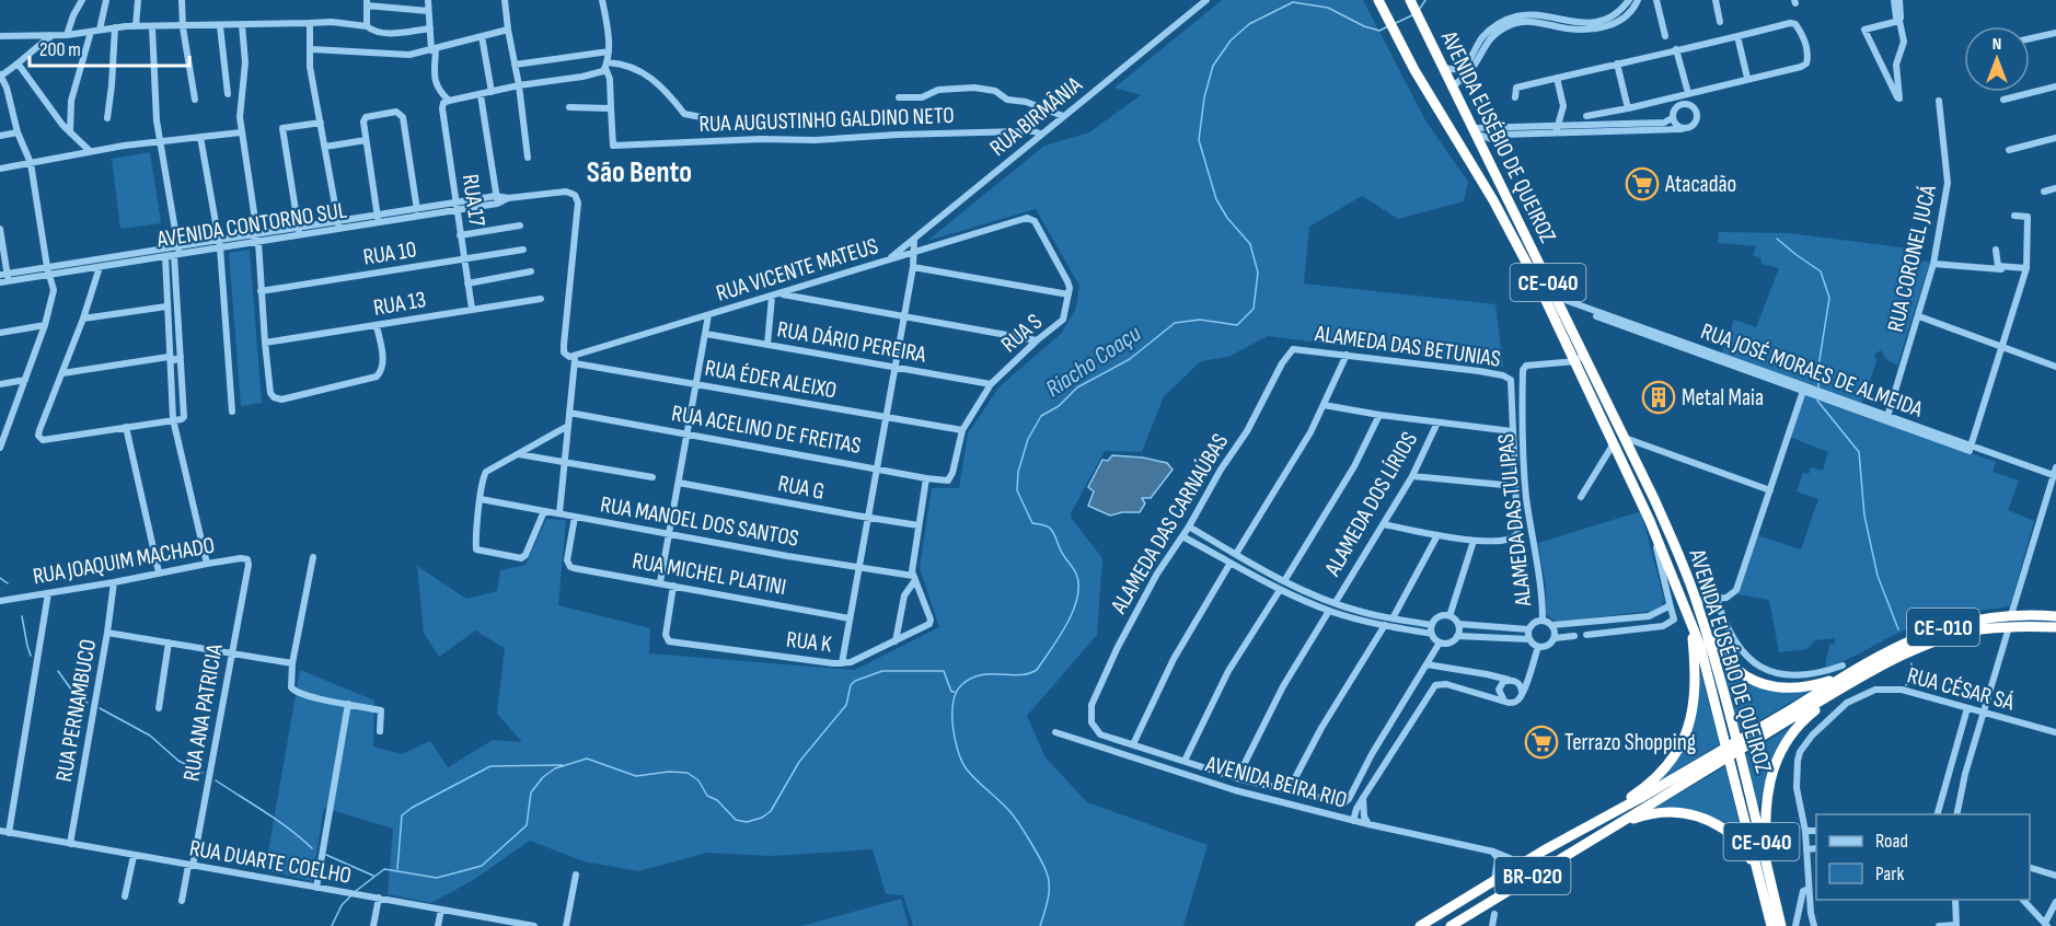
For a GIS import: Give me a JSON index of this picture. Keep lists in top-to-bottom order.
{
  "streets": {
    "highway": [
      "AVENIDA EUSÉBIO DE QUEIROZ",
      "CE-040",
      "CE-010",
      "BR-020"
    ],
    "street": [
      "RUA BIRMÂNIA",
      "RUA AUGUSTINHO GALDINO NETO",
      "RUA 17",
      "AVENIDA CONTORNO SUL",
      "RUA 10",
      "RUA CORONEL JUCÁ",
      "RUA VICENTE MATEUS",
      "RUA 13",
      "RUA S",
      "RUA DÁRIO PEREIRA",
      "ALAMEDA DAS BETUNIAS",
      "RUA JOSÉ MORAES DE ALMEIDA",
      "RUA ÉDER ALEIXO",
      "RUA ACELINO DE FREITAS",
      "RUA G",
      "ALAMEDA DOS LÍRIOS",
      "ALAMEDA DAS TULIPAS",
      "RUA MANOEL DOS SANTOS",
      "ALAMEDA DAS CARNAÚBAS",
      "RUA JOAQUIM MACHADO",
      "RUA MICHEL PLATINI",
      "RUA K",
      "RUA CÉSAR SÁ",
      "RUA PERNAMBUCO",
      "RUA ANA PATRICIA",
      "AVENIDA BEIRA RIO",
      "RUA DUARTE COELHO"
    ]
  },
  "crossings": [
    ["RUA BIRMÂNIA", "RUA AUGUSTINHO GALDINO NETO"],
    ["RUA BIRMÂNIA", "RUA VICENTE MATEUS"],
    ["AVENIDA EUSÉBIO DE QUEIROZ", "RUA JOSÉ MORAES DE ALMEIDA"],
    ["AVENIDA EUSÉBIO DE QUEIROZ", "ALAMEDA DAS TULIPAS"],
    ["AVENIDA EUSÉBIO DE QUEIROZ", "CE-010"],
    ["AVENIDA EUSÉBIO DE QUEIROZ", "BR-020"],
    ["RUA 17", "AVENIDA CONTORNO SUL"],
    ["RUA 17", "RUA 10"],
    ["RUA 17", "RUA 13"],
    ["AVENIDA CONTORNO SUL", "RUA VICENTE MATEUS"],
    ["AVENIDA CONTORNO SUL", "RUA ÉDER ALEIXO"],
    ["RUA CORONEL JUCÁ", "RUA JOSÉ MORAES DE ALMEIDA"],
    ["RUA VICENTE MATEUS", "RUA S"],
    ["RUA VICENTE MATEUS", "RUA ÉDER ALEIXO"],
    ["RUA S", "RUA DÁRIO PEREIRA"],
    ["RUA S", "RUA ÉDER ALEIXO"],
    ["RUA S", "RUA ACELINO DE FREITAS"],
    ["ALAMEDA DAS BETUNIAS", "ALAMEDA DAS CARNAÚBAS"],
    ["RUA MANOEL DOS SANTOS", "RUA MICHEL PLATINI"],
    ["RUA MANOEL DOS SANTOS", "RUA K"],
    ["RUA JOAQUIM MACHADO", "RUA PERNAMBUCO"],
    ["RUA JOAQUIM MACHADO", "RUA ANA PATRICIA"],
    ["RUA MICHEL PLATINI", "RUA K"],
    ["CE-010", "BR-020"],
    ["RUA PERNAMBUCO", "RUA DUARTE COELHO"],
    ["RUA ANA PATRICIA", "RUA DUARTE COELHO"],
    ["AVENIDA BEIRA RIO", "BR-020"]
  ],
  "districts": ["São Bento"],
  "water": ["Riacho Coaçu"],
  "places": {
    "supermarket": ["Atacadão", "Terrazo Shopping"],
    "building": ["Metal Maia"]
  },
  "legend": ["Road", "Park"],
  "scale_bar": "200 m",
  "north": "top"
}
